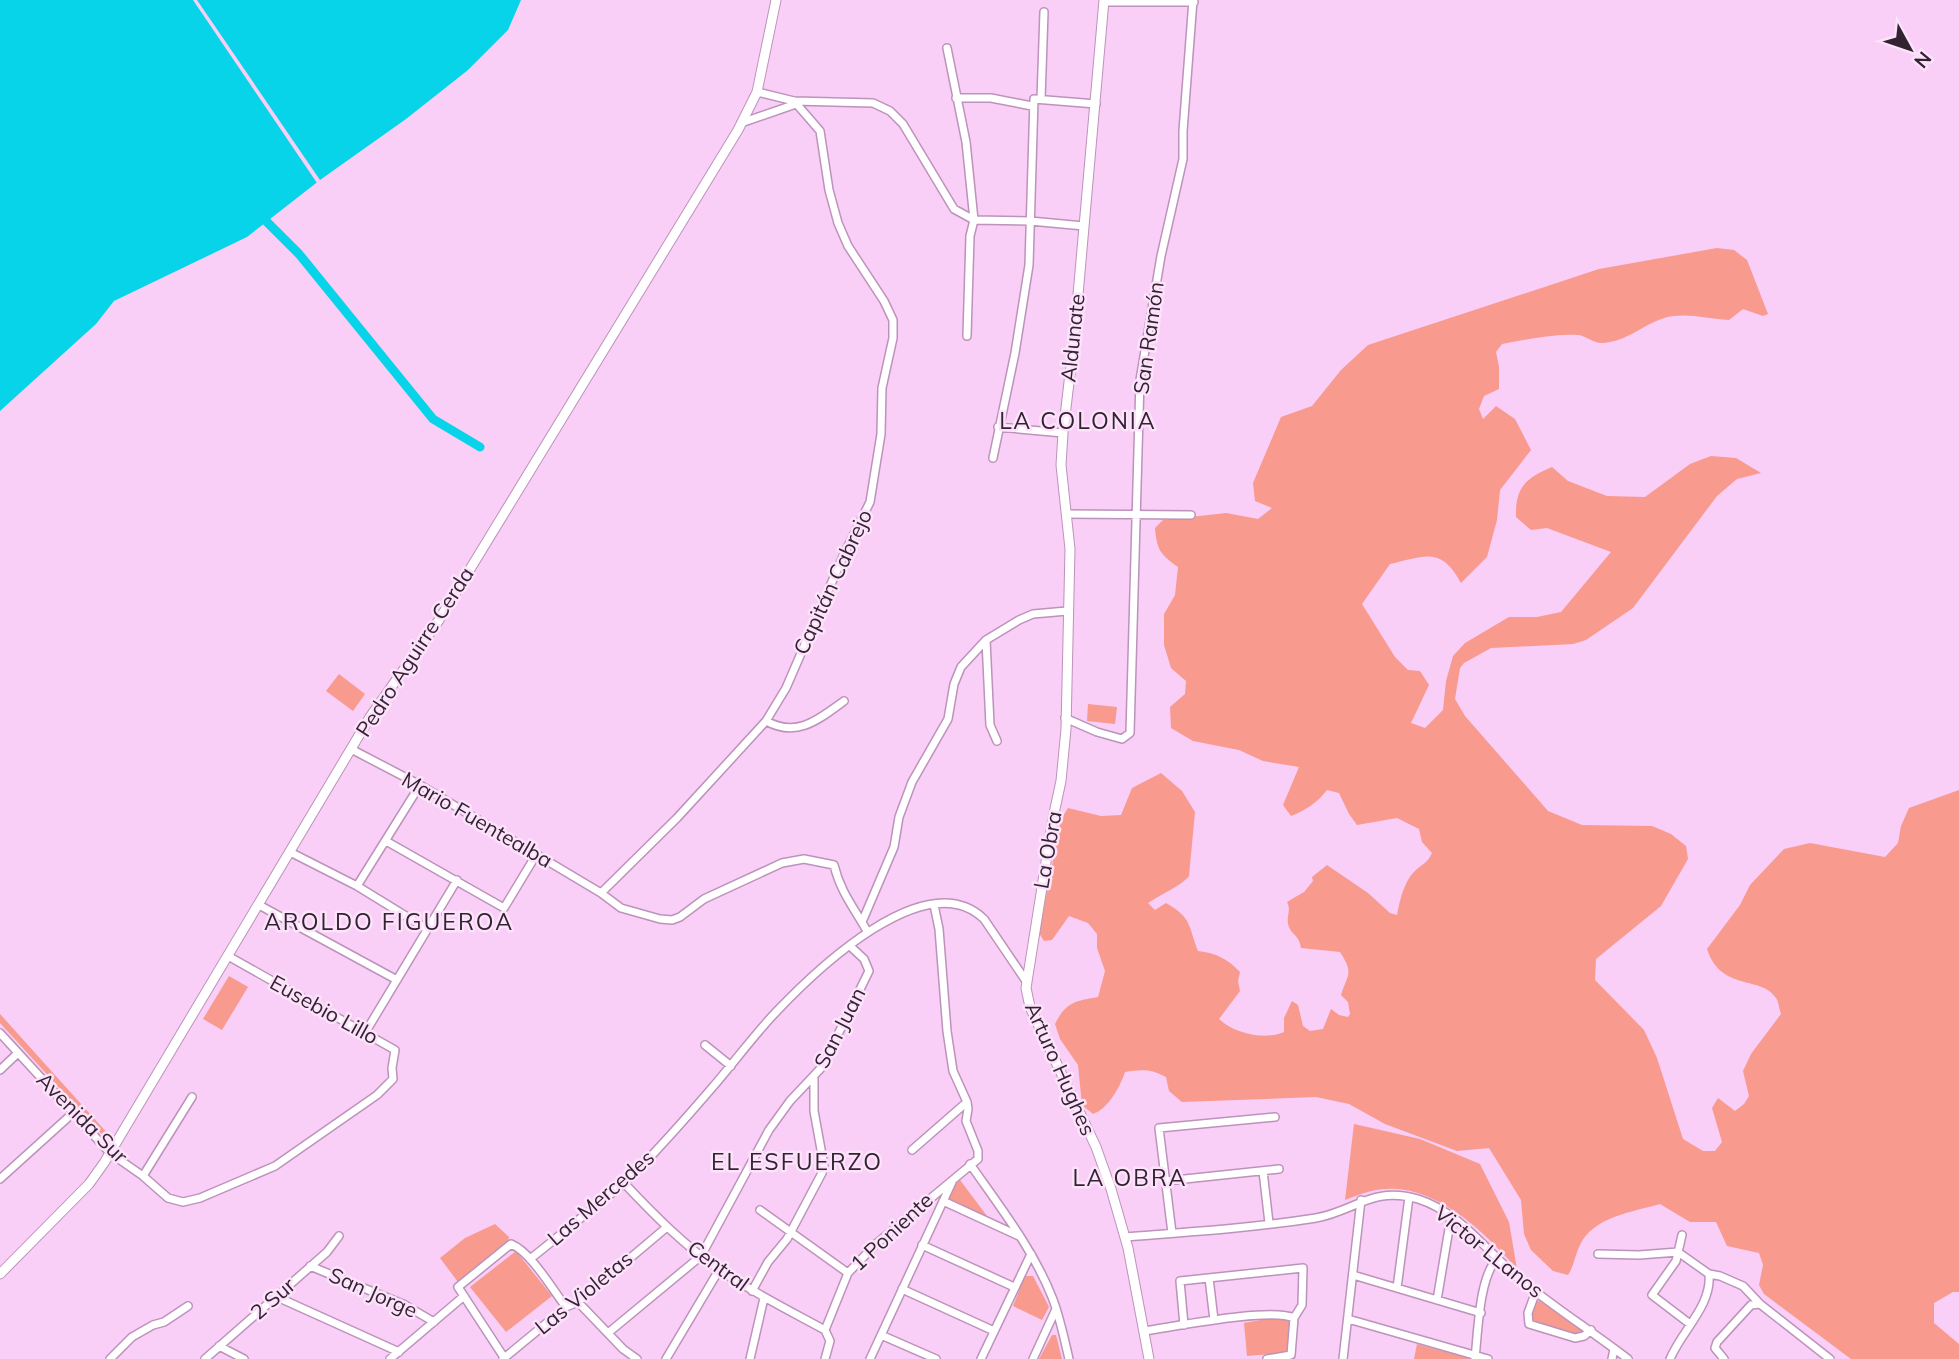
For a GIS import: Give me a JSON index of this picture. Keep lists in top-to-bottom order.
{
  "streets": {
    "street": [
      "Aldunate",
      "San Ramón",
      "Capitán Cabrejo",
      "Pedro Aguirre Cerda",
      "Mario Fuentealba",
      "La Obra",
      "Eusebio Lillo",
      "San Juan",
      "Arturo Hughes",
      "Avenida Sur",
      "Las Mercedes",
      "1 Poniente",
      "Victor LLanos",
      "Central",
      "San Jorge",
      "Las Violetas",
      "2 Sur"
    ]
  },
  "crossings": [
    ["Aldunate", "San Ramón"],
    ["Aldunate", "La Obra"],
    ["San Ramón", "La Obra"],
    ["Capitán Cabrejo", "Mario Fuentealba"],
    ["Pedro Aguirre Cerda", "Mario Fuentealba"],
    ["Pedro Aguirre Cerda", "Eusebio Lillo"],
    ["Pedro Aguirre Cerda", "Avenida Sur"],
    ["La Obra", "Arturo Hughes"],
    ["Eusebio Lillo", "Avenida Sur"],
    ["San Juan", "Las Mercedes"],
    ["San Juan", "Central"],
    ["Arturo Hughes", "Victor LLanos"],
    ["Las Mercedes", "Central"],
    ["Las Mercedes", "San Jorge"],
    ["1 Poniente", "Central"],
    ["Central", "Las Violetas"],
    ["San Jorge", "2 Sur"]
  ],
  "districts": [
    "LA COLONIA",
    "AROLDO FIGUEROA",
    "EL ESFUERZO",
    "LA OBRA"
  ],
  "north": "bottom right"
}
